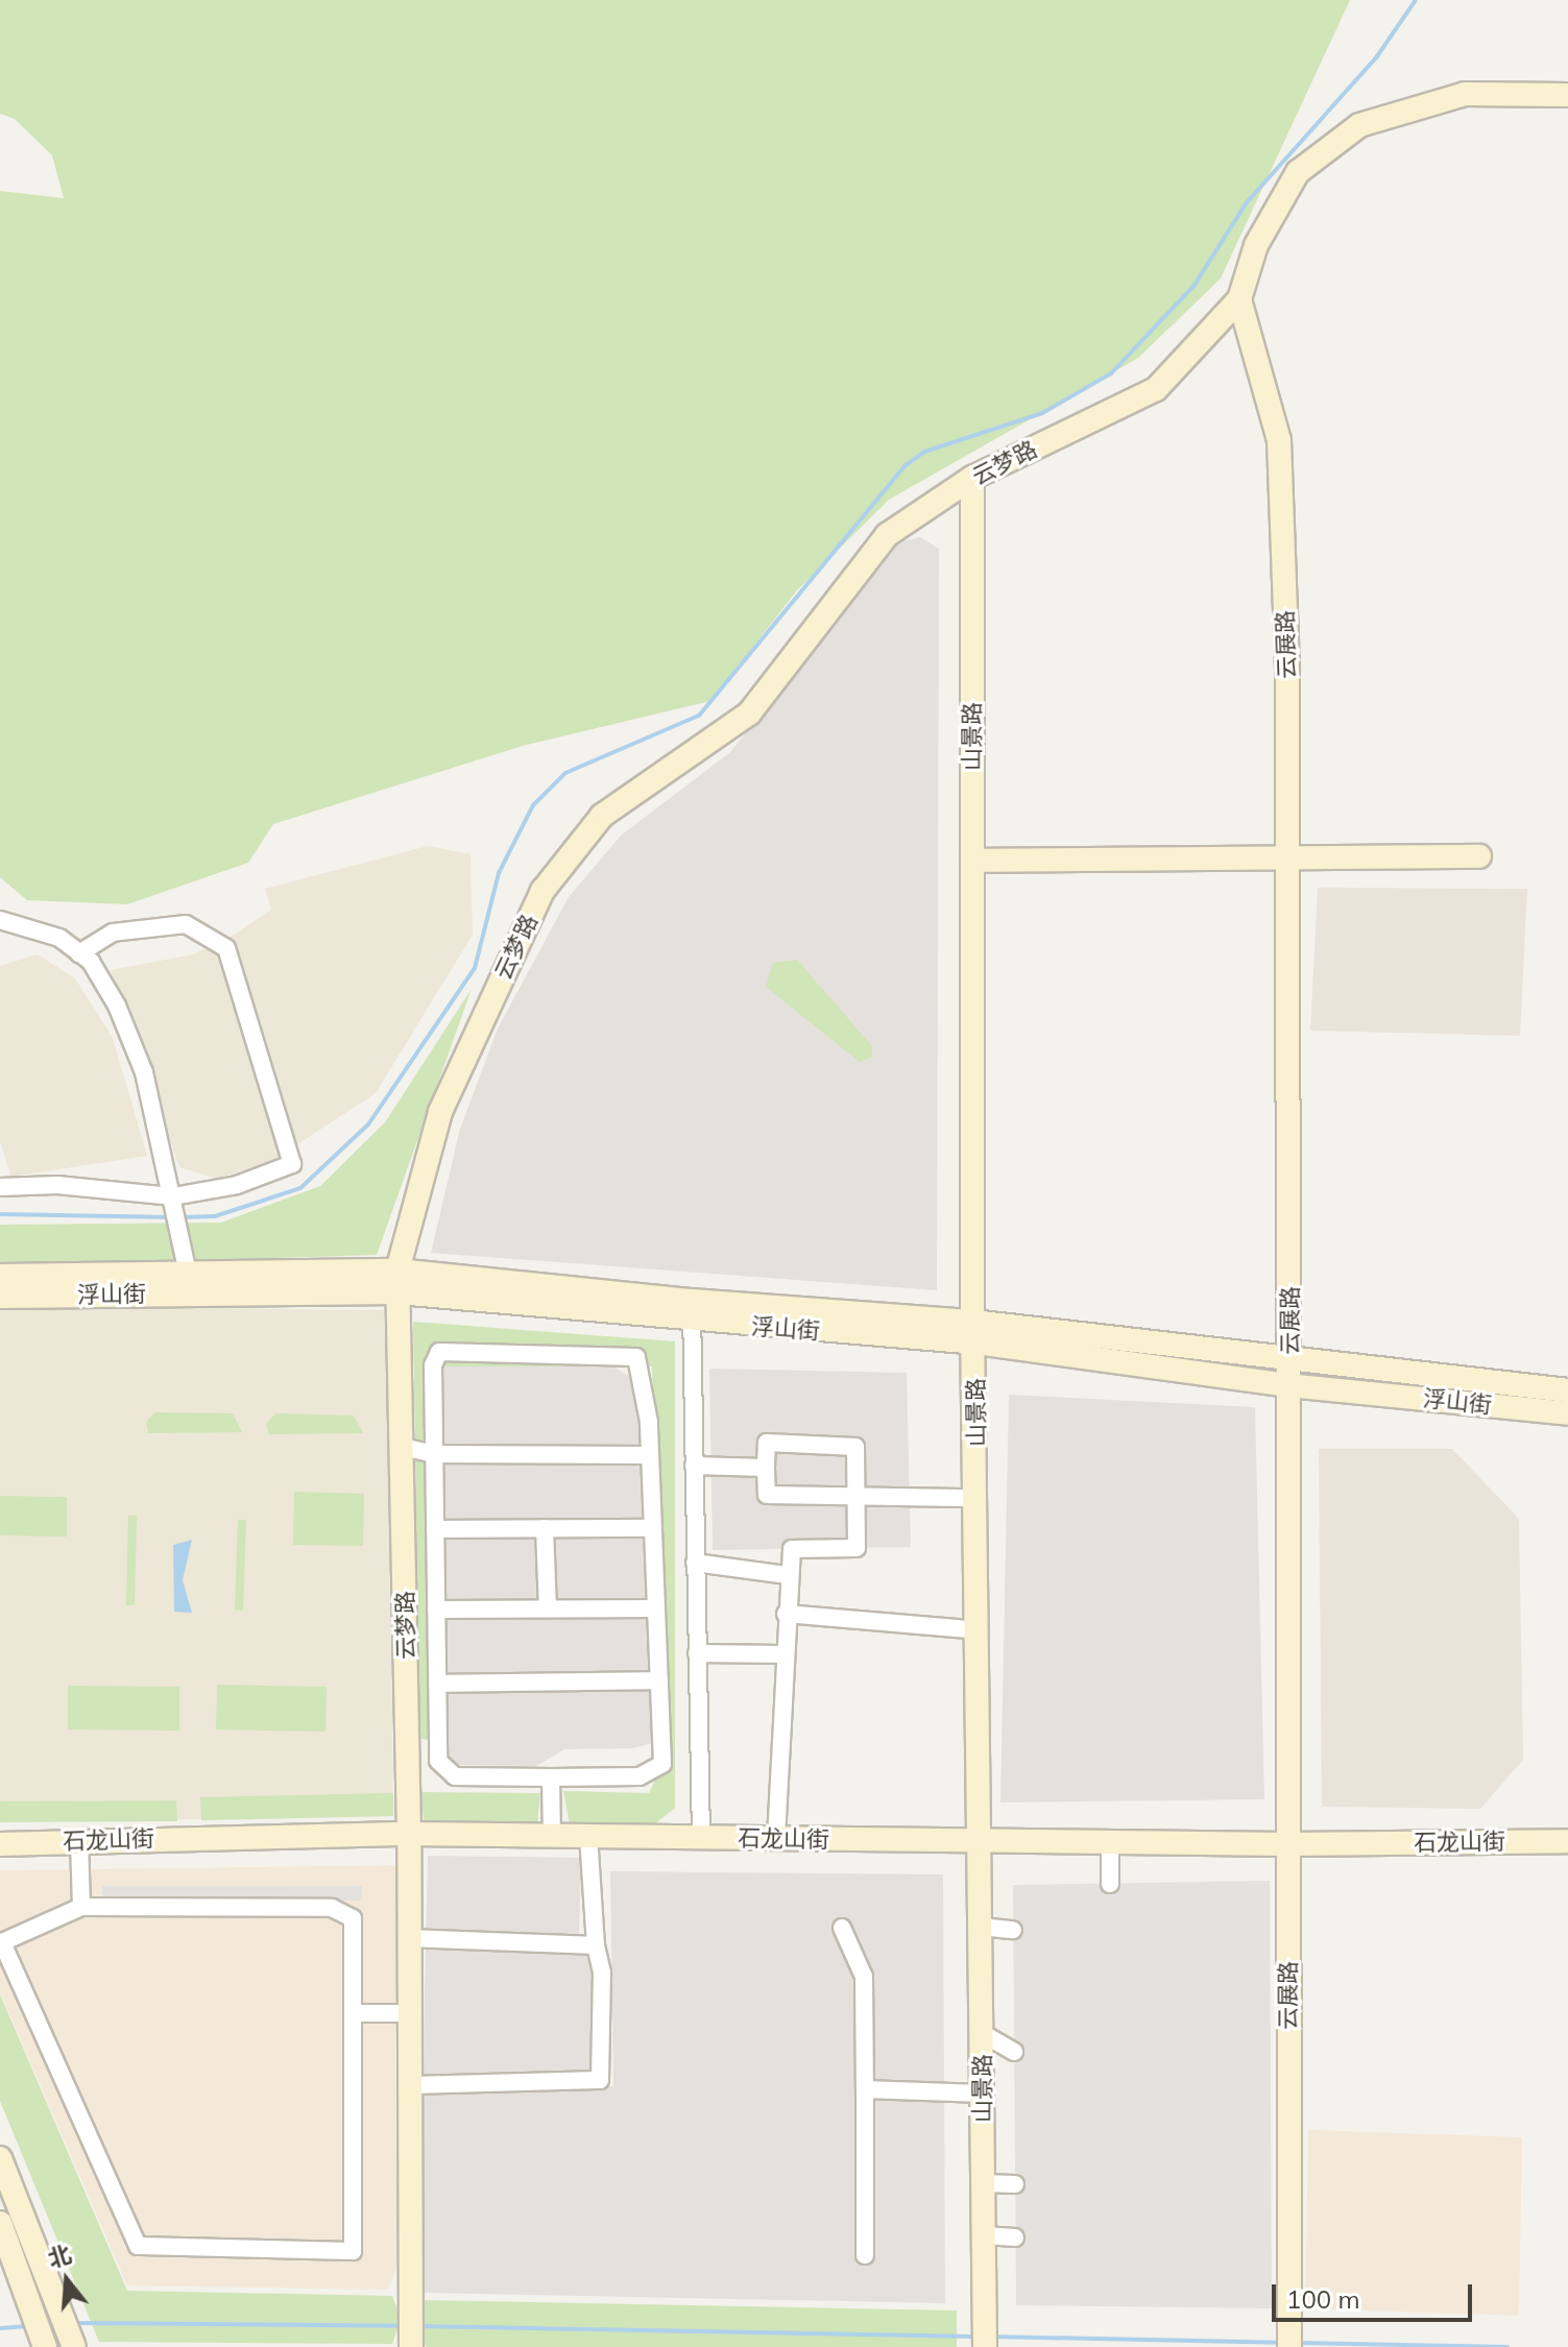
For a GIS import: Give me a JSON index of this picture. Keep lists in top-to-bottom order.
{
  "streets": {
    "street": [
      "云梦路",
      "云展路",
      "山景路",
      "浮山街",
      "石龙山街"
    ]
  },
  "crossings": [
    ["云梦路", "云展路"],
    ["云梦路", "山景路"],
    ["云梦路", "浮山街"],
    ["云梦路", "石龙山街"],
    ["云展路", "浮山街"],
    ["云展路", "石龙山街"],
    ["山景路", "浮山街"],
    ["山景路", "石龙山街"]
  ],
  "scale_bar": "100 m",
  "north": "top"
}
